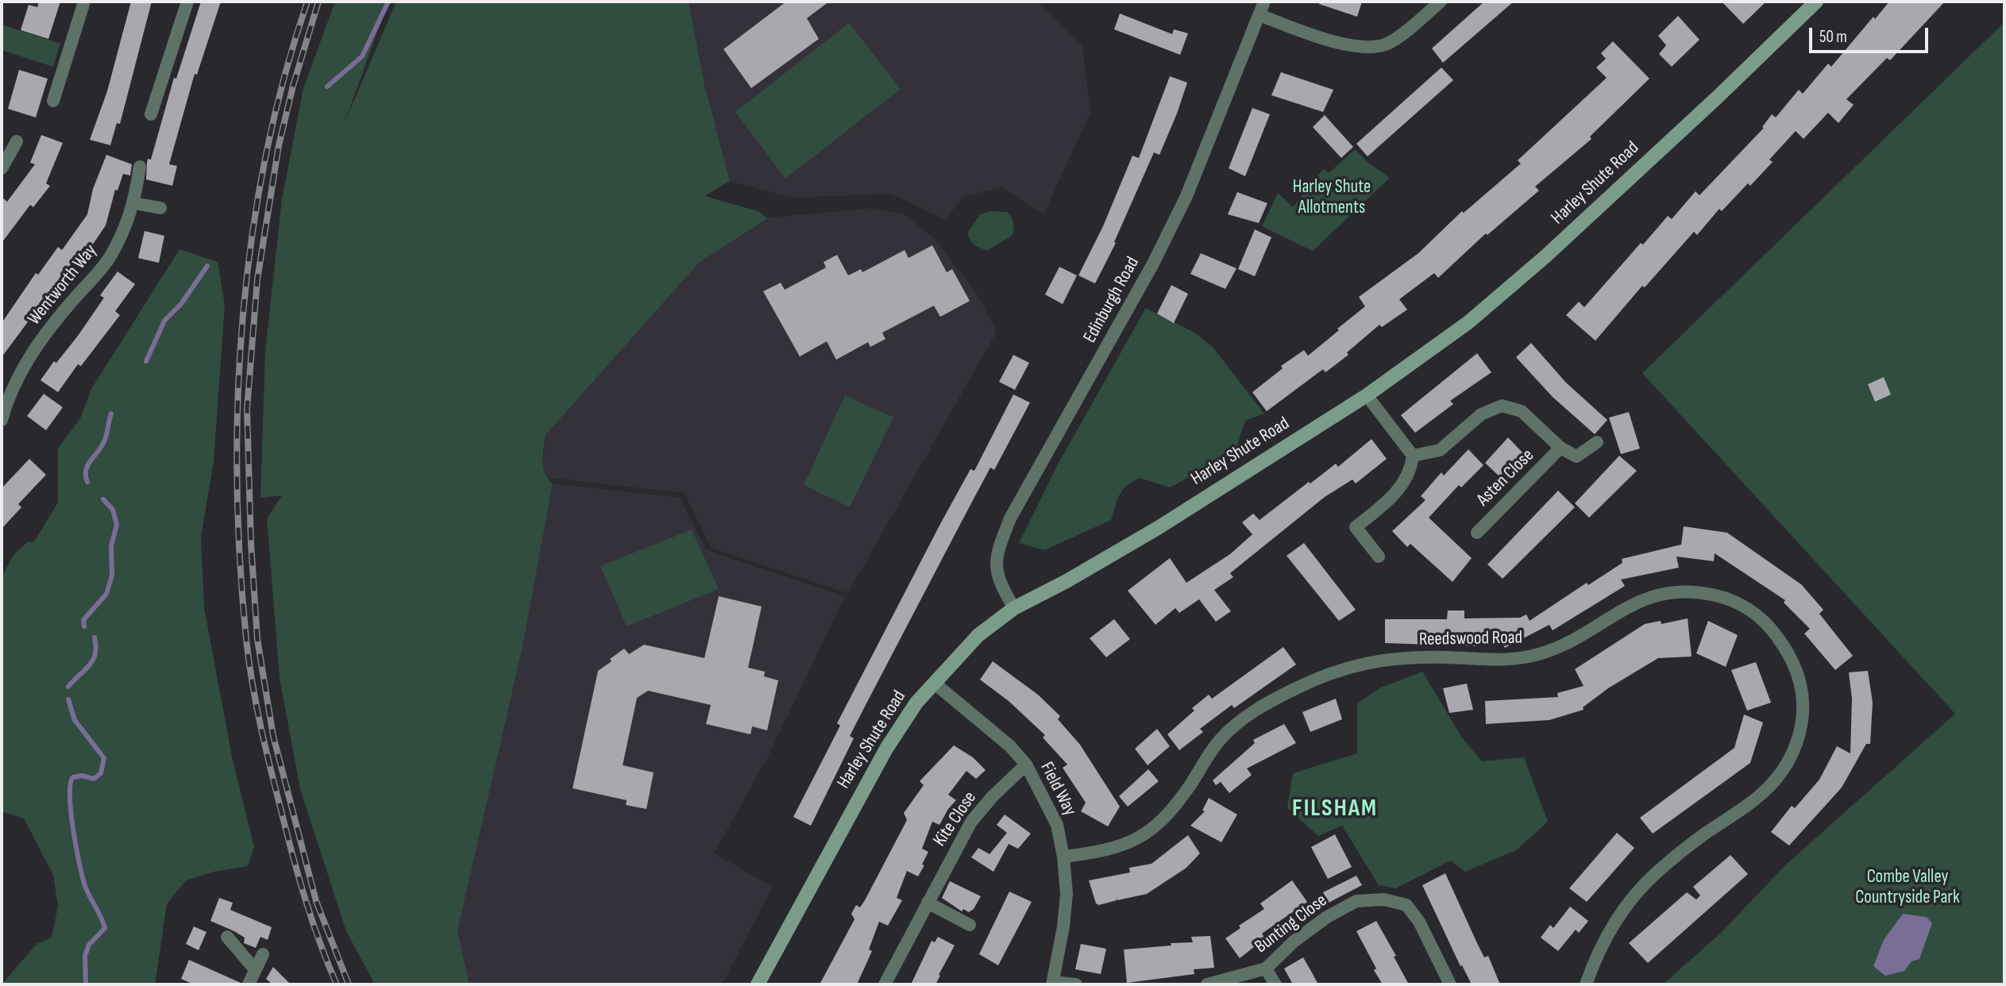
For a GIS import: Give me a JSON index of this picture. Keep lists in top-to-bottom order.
{
  "streets": {
    "main road": ["Harley Shute Road"],
    "street": [
      "Wentworth Way",
      "Edinburgh Road",
      "Asten Close",
      "Reedswood Road",
      "Field Way",
      "Kite Close",
      "Bunting Close"
    ]
  },
  "crossings": [
    ["Harley Shute Road", "Edinburgh Road"],
    ["Harley Shute Road", "Field Way"],
    ["Reedswood Road", "Field Way"],
    ["Field Way", "Kite Close"]
  ],
  "districts": ["FILSHAM"],
  "parks": ["Harley Shute Allotments", "Combe Valley Countryside Park"],
  "scale_bar": "50 m"
}
